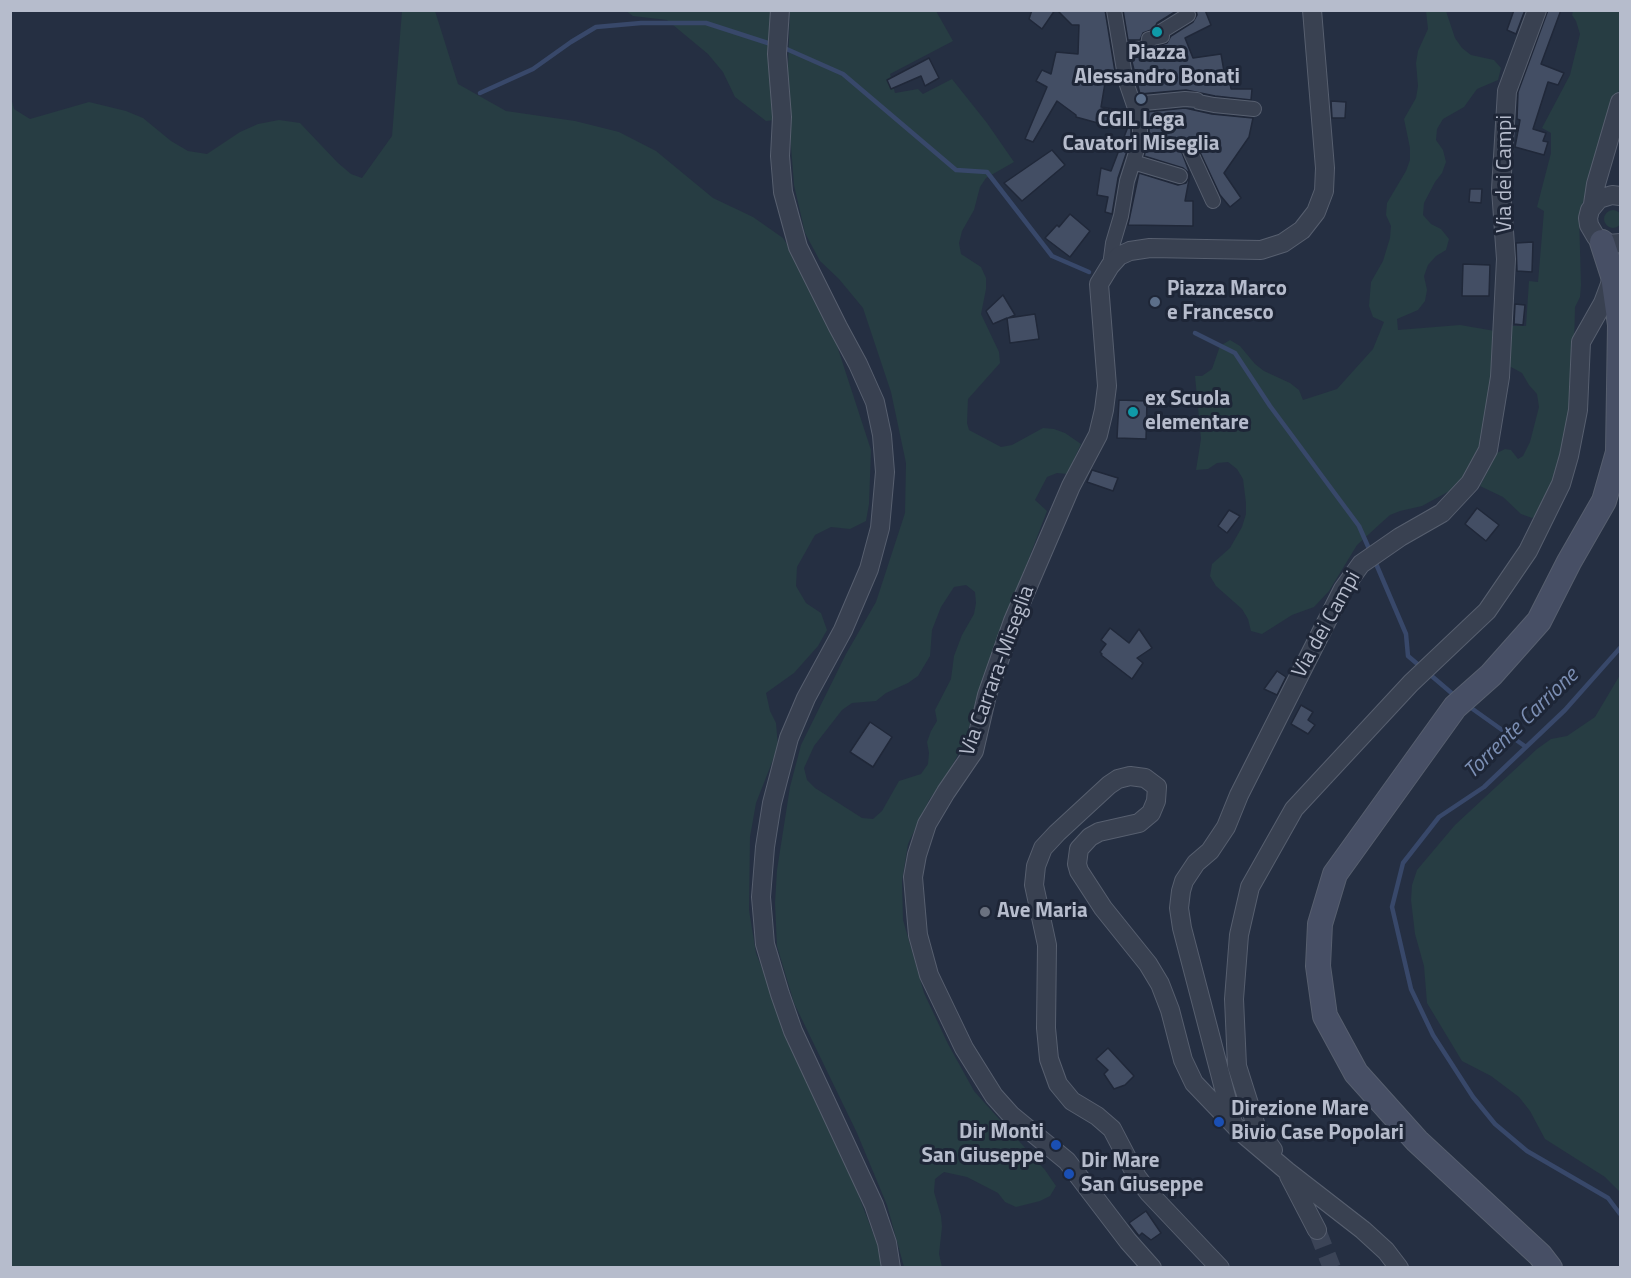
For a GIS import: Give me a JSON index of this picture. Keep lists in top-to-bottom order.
{
  "streets": {
    "street": ["Via dei Campi", "Via Carrara-Miseglia"]
  },
  "water": ["Torrente Carrione"],
  "places": [
    "Piazza Alessandro Bonati",
    "CGIL Lega Cavatori Miseglia",
    "Piazza Marco e Francesco",
    "ex Scuola elementare",
    "Ave Maria",
    "Direzione Mare Bivio Case Popolari",
    "Dir Monti San Giuseppe",
    "Dir Mare San Giuseppe"
  ]
}
